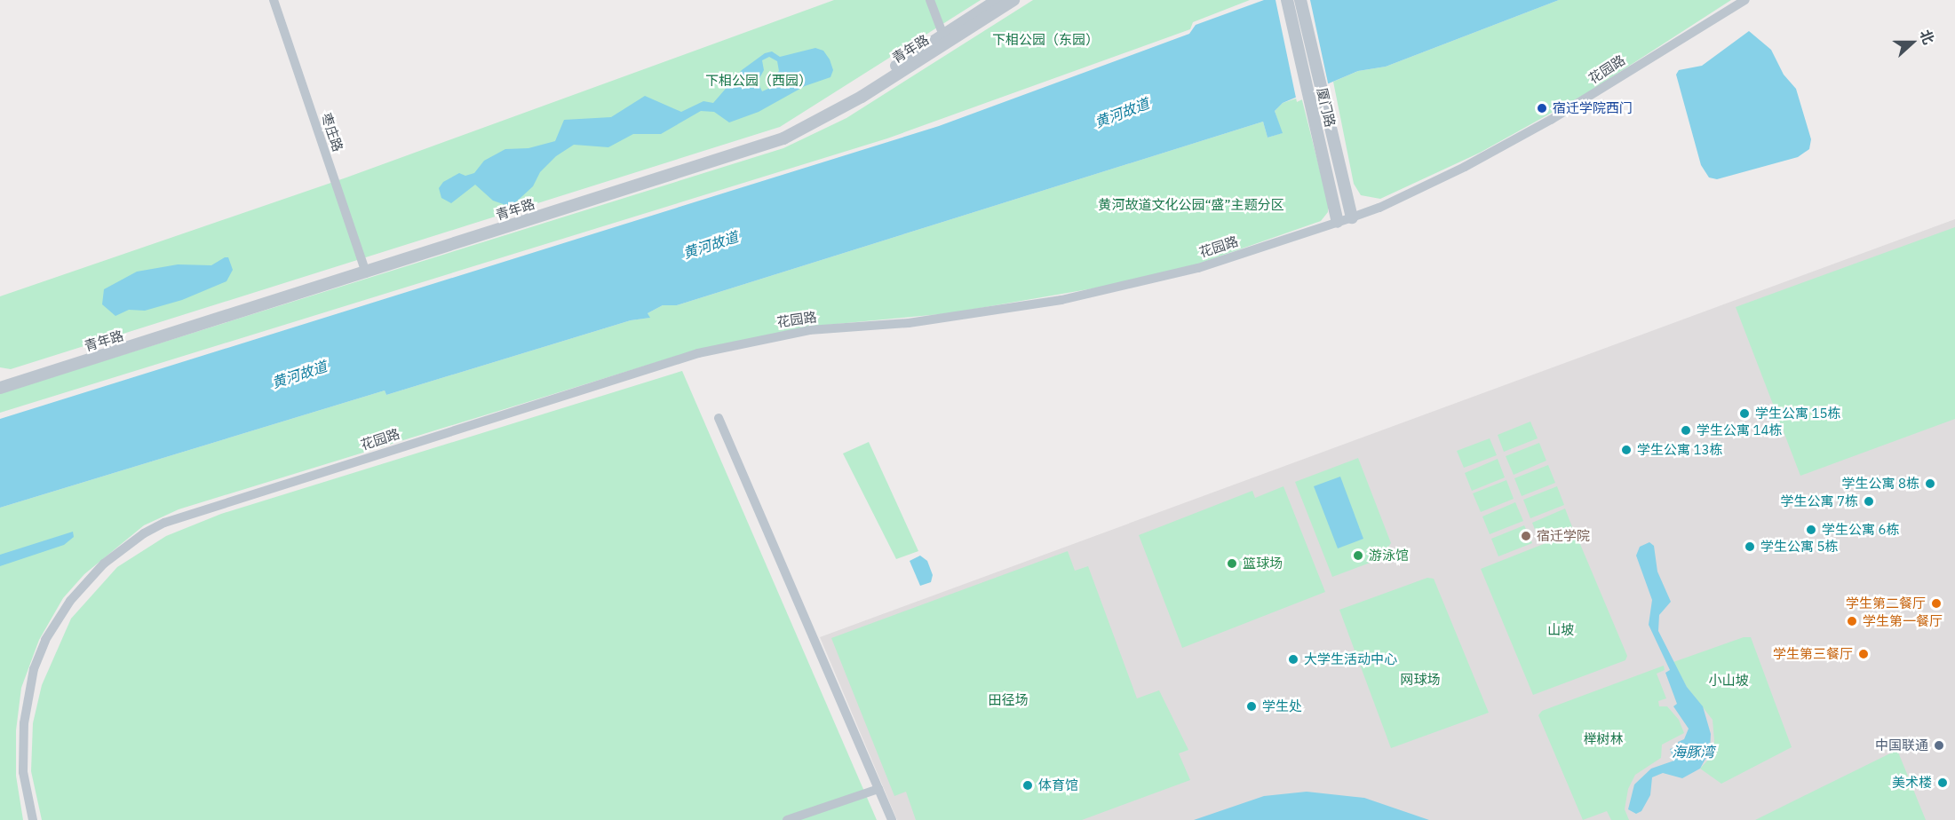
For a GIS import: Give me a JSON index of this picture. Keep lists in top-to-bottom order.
{
  "streets": {
    "street": [
      "青年路",
      "花园路",
      "厦门路",
      "枣庄路"
    ]
  },
  "crossings": [
    ["青年路", "枣庄路"],
    ["花园路", "厦门路"]
  ],
  "water": ["黄河故道", "海豚湾"],
  "parks": [
    "下相公园（东园）",
    "下相公园（西园）",
    "黄河故道文化公园“盛”主题分区",
    "山坡",
    "网球场",
    "小山坡",
    "田径场",
    "榉树林"
  ],
  "places": [
    "宿迁学院西门",
    "学生公寓 15栋",
    "学生公寓 14栋",
    "学生公寓 13栋",
    "学生公寓 8栋",
    "学生公寓 7栋",
    "学生公寓 6栋",
    "宿迁学院",
    "学生公寓 5栋",
    "游泳馆",
    "篮球场",
    "学生第二餐厅",
    "学生第一餐厅",
    "学生第三餐厅",
    "大学生活动中心",
    "学生处",
    "中国联通",
    "美术楼",
    "体育馆"
  ],
  "north": "right"
}
